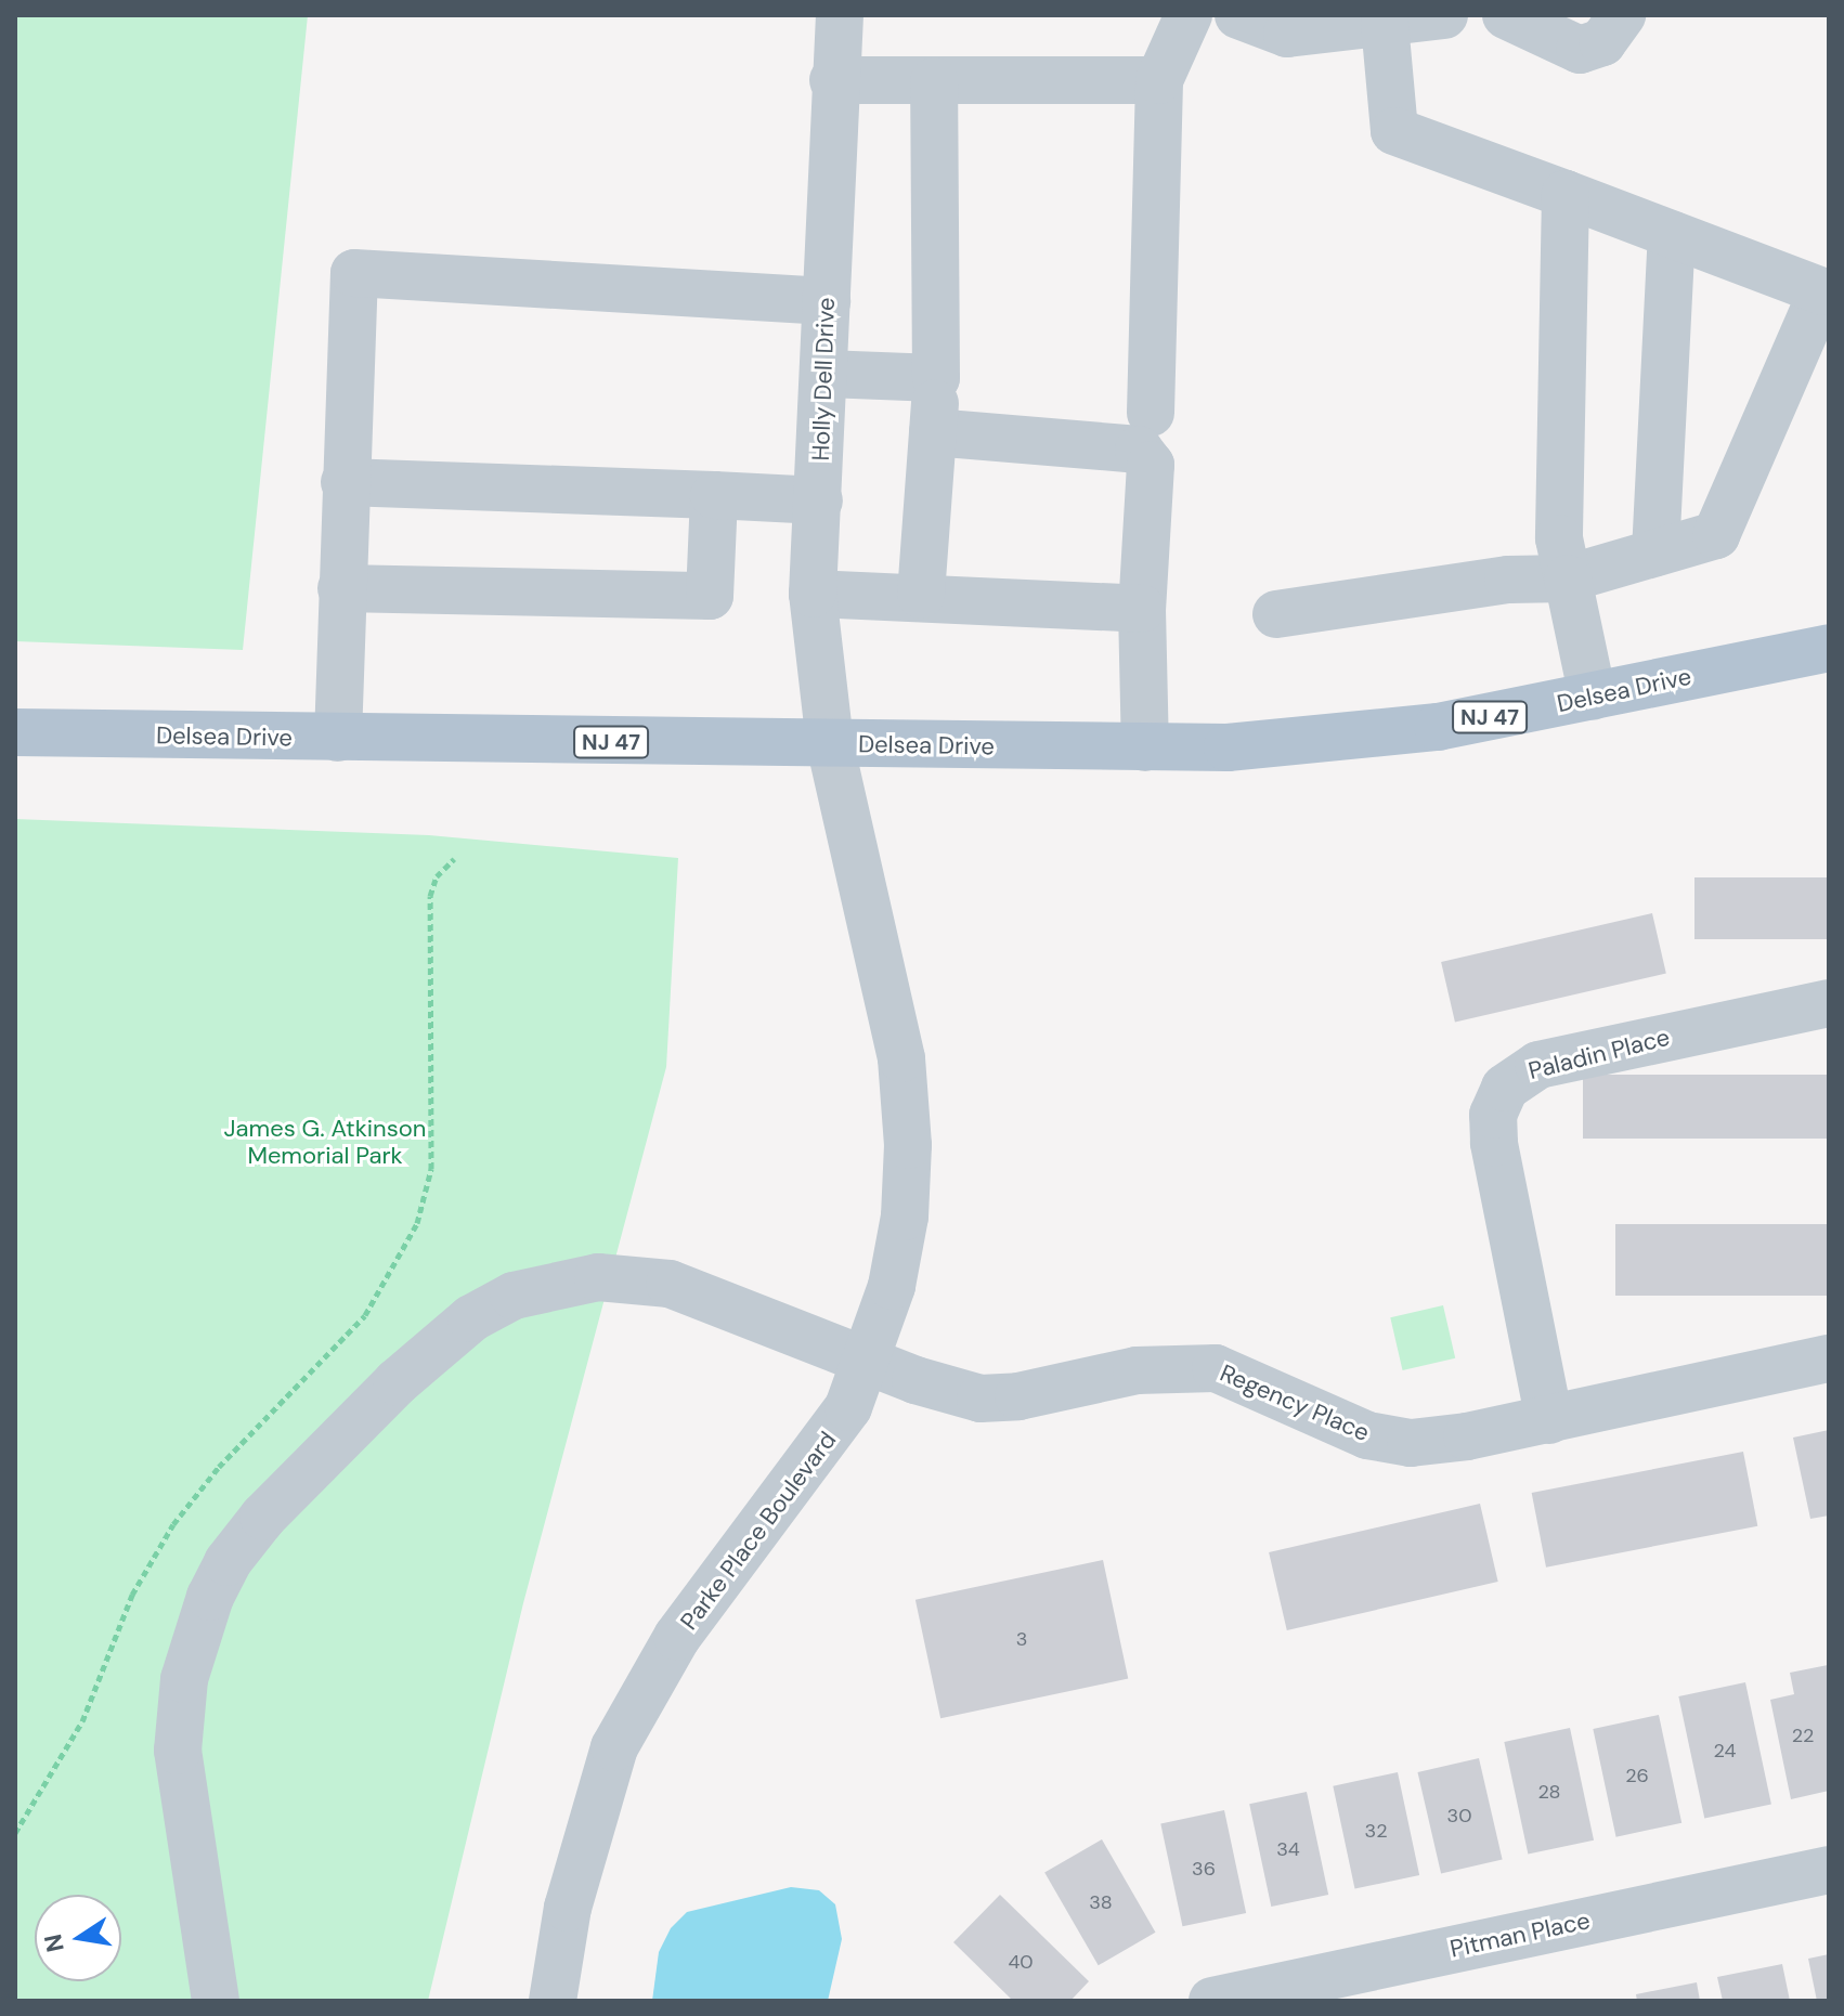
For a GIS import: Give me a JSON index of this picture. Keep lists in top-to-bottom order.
{
  "streets": {
    "main road": ["Delsea Drive", "NJ 47"],
    "street": [
      "Holly Dell Drive",
      "Paladin Place",
      "Regency Place",
      "Parke Place Boulevard",
      "Pitman Place"
    ]
  },
  "crossings": [
    ["Holly Dell Drive", "Delsea Drive"],
    ["Holly Dell Drive", "Parke Place Boulevard"],
    ["Delsea Drive", "Parke Place Boulevard"],
    ["Paladin Place", "Regency Place"],
    ["Regency Place", "Parke Place Boulevard"]
  ],
  "parks": ["James G. Atkinson Memorial Park"],
  "house_numbers": [
    "3",
    "22",
    "24",
    "26",
    "28",
    "30",
    "32",
    "34",
    "36",
    "38",
    "40"
  ],
  "north": "left"
}
